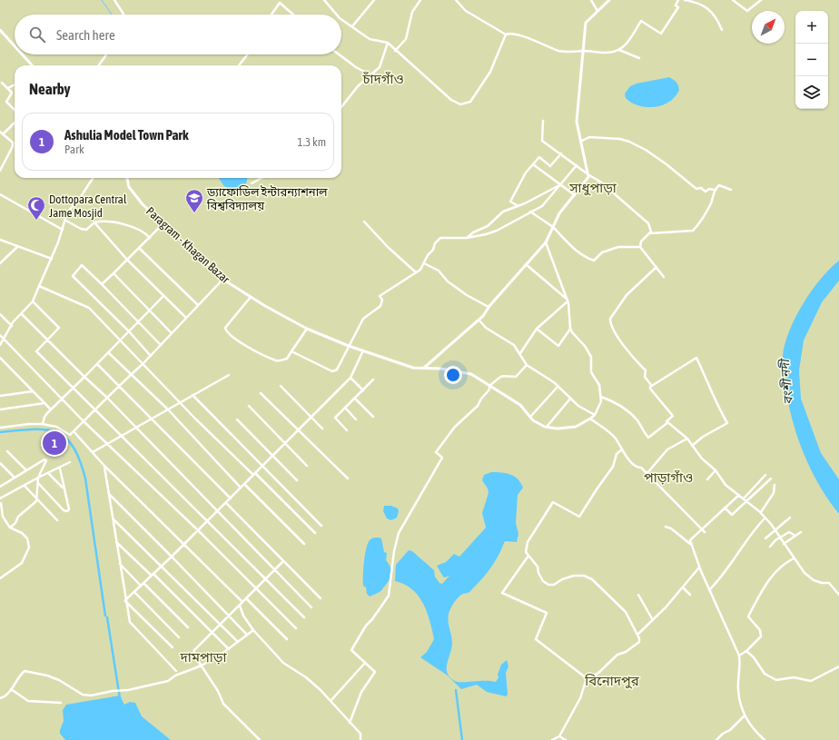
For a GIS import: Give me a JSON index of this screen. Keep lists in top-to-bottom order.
{
  "streets": {
    "street": ["Paragram - Khagan Bazar"]
  },
  "districts": [
    "চাঁদগাঁও",
    "সাধুপাড়া",
    "পাড়াগাঁও",
    "দামপাড়া",
    "বিনোদপুর"
  ],
  "water": ["বংশী নদী"],
  "places": {
    "school or university": ["ড্যাফোডিল ইন্টারন্যাশনাল বিশ্ববিদ্যালয়"],
    "mosque": ["Dottopara Central Jame Mosjid"]
  },
  "north": "top right",
  "page": {
    "map_buttons": ["+", "−"],
    "search": "Search here",
    "heading": "Nearby",
    "list": [
      {
        "mark": "1",
        "name": "Ashulia Model Town Park",
        "note": "Park",
        "value": "1.3 km"
      }
    ],
    "pins": "1"
  }
}
